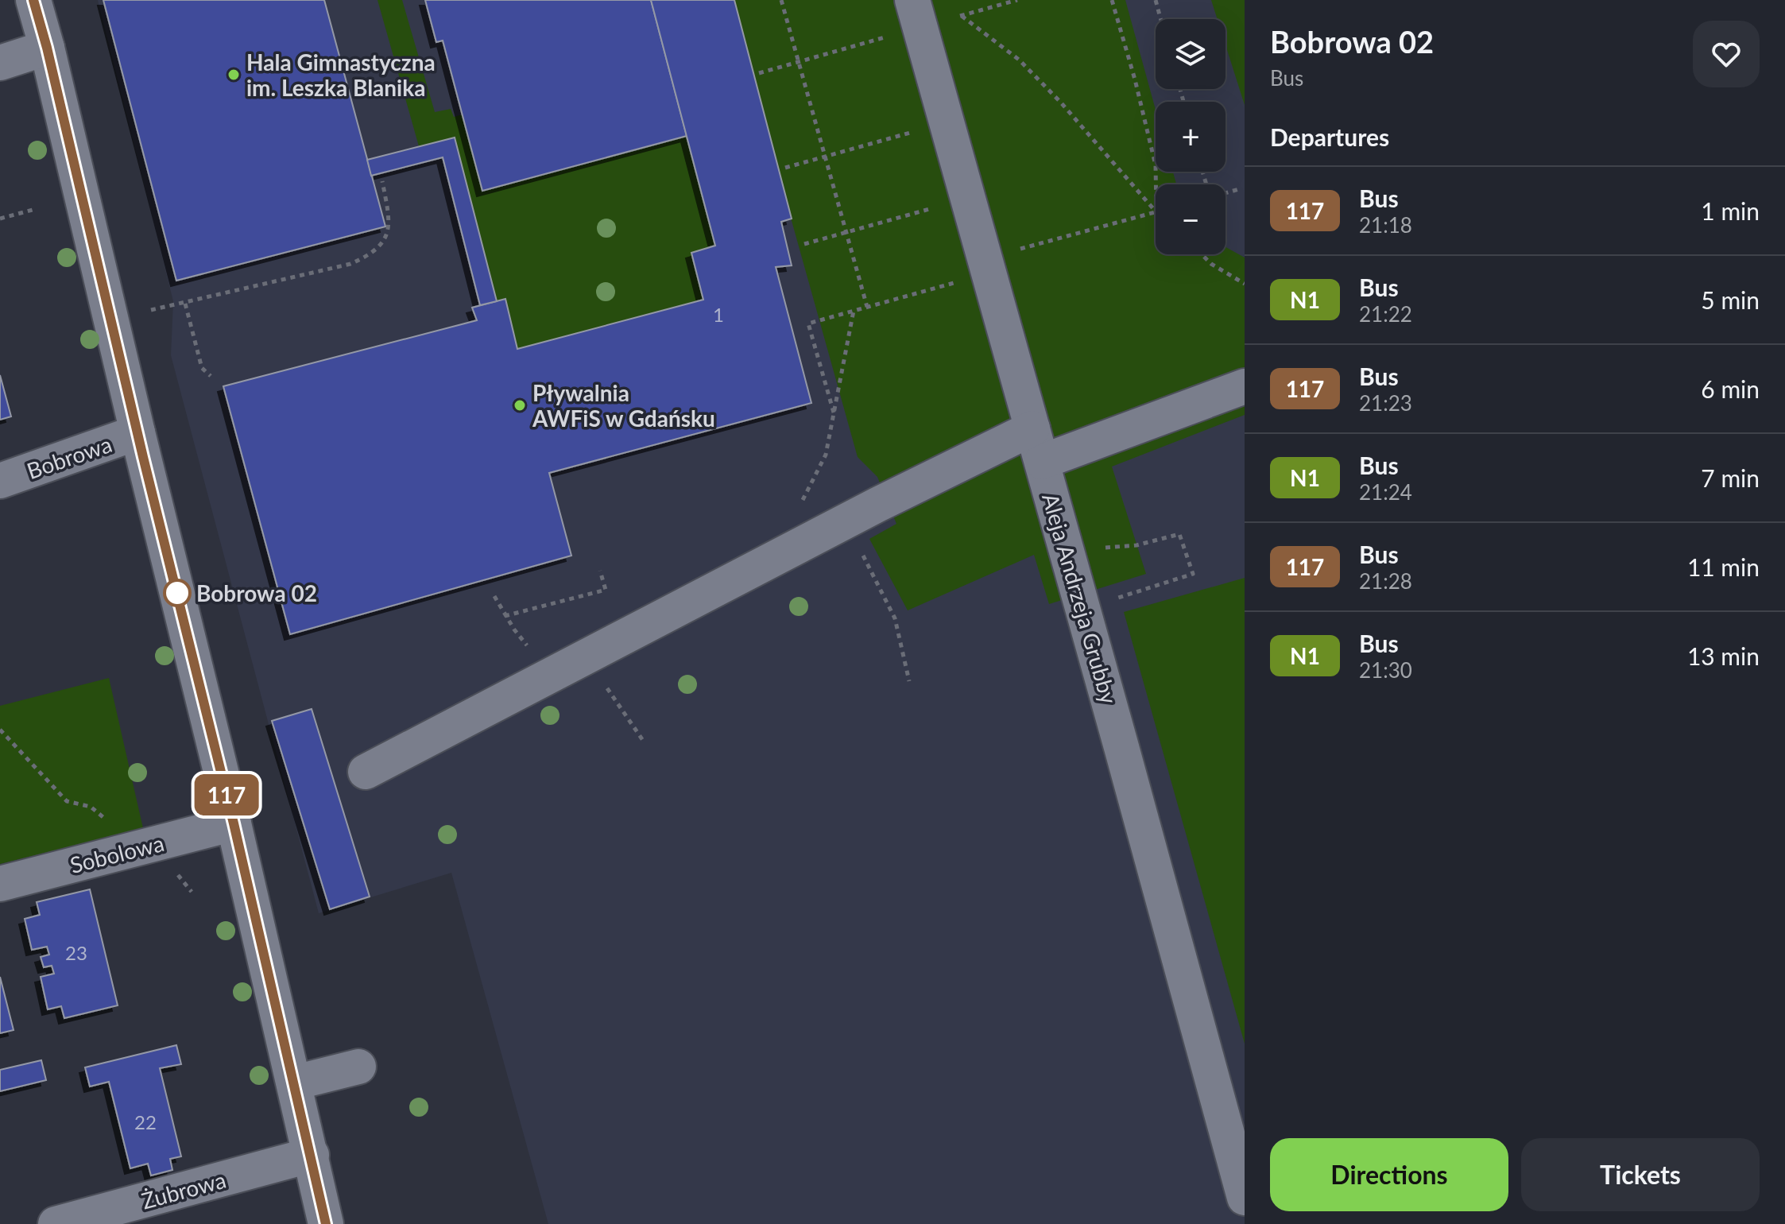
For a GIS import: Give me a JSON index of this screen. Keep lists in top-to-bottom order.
{
  "streets": {
    "street": [
      "Bobrowa",
      "Aleja Andrzeja Grubby",
      "Sobolowa",
      "Żubrowa"
    ]
  },
  "places": ["Hala Gimnastyczna im. Leszka Blanika", "Pływalnia AWFiS w Gdańsku", "Bobrowa 02"],
  "lines": ["bus line 117"],
  "house_numbers": ["1", "23", "22"],
  "page": {
    "on_map": "117",
    "heading": [
      ["Bobrowa 02", "Bus"],
      "Departures"
    ],
    "map_buttons": ["+", "−"],
    "list": [
      {
        "mark": "117",
        "name": "Bus",
        "note": "21:18",
        "value": "1 min"
      },
      {
        "mark": "N1",
        "name": "Bus",
        "note": "21:22",
        "value": "5 min"
      },
      {
        "mark": "117",
        "name": "Bus",
        "note": "21:23",
        "value": "6 min"
      },
      {
        "mark": "N1",
        "name": "Bus",
        "note": "21:24",
        "value": "7 min"
      },
      {
        "mark": "117",
        "name": "Bus",
        "note": "21:28",
        "value": "11 min"
      },
      {
        "mark": "N1",
        "name": "Bus",
        "note": "21:30",
        "value": "13 min"
      }
    ],
    "buttons": ["Directions", "Tickets"]
  }
}
